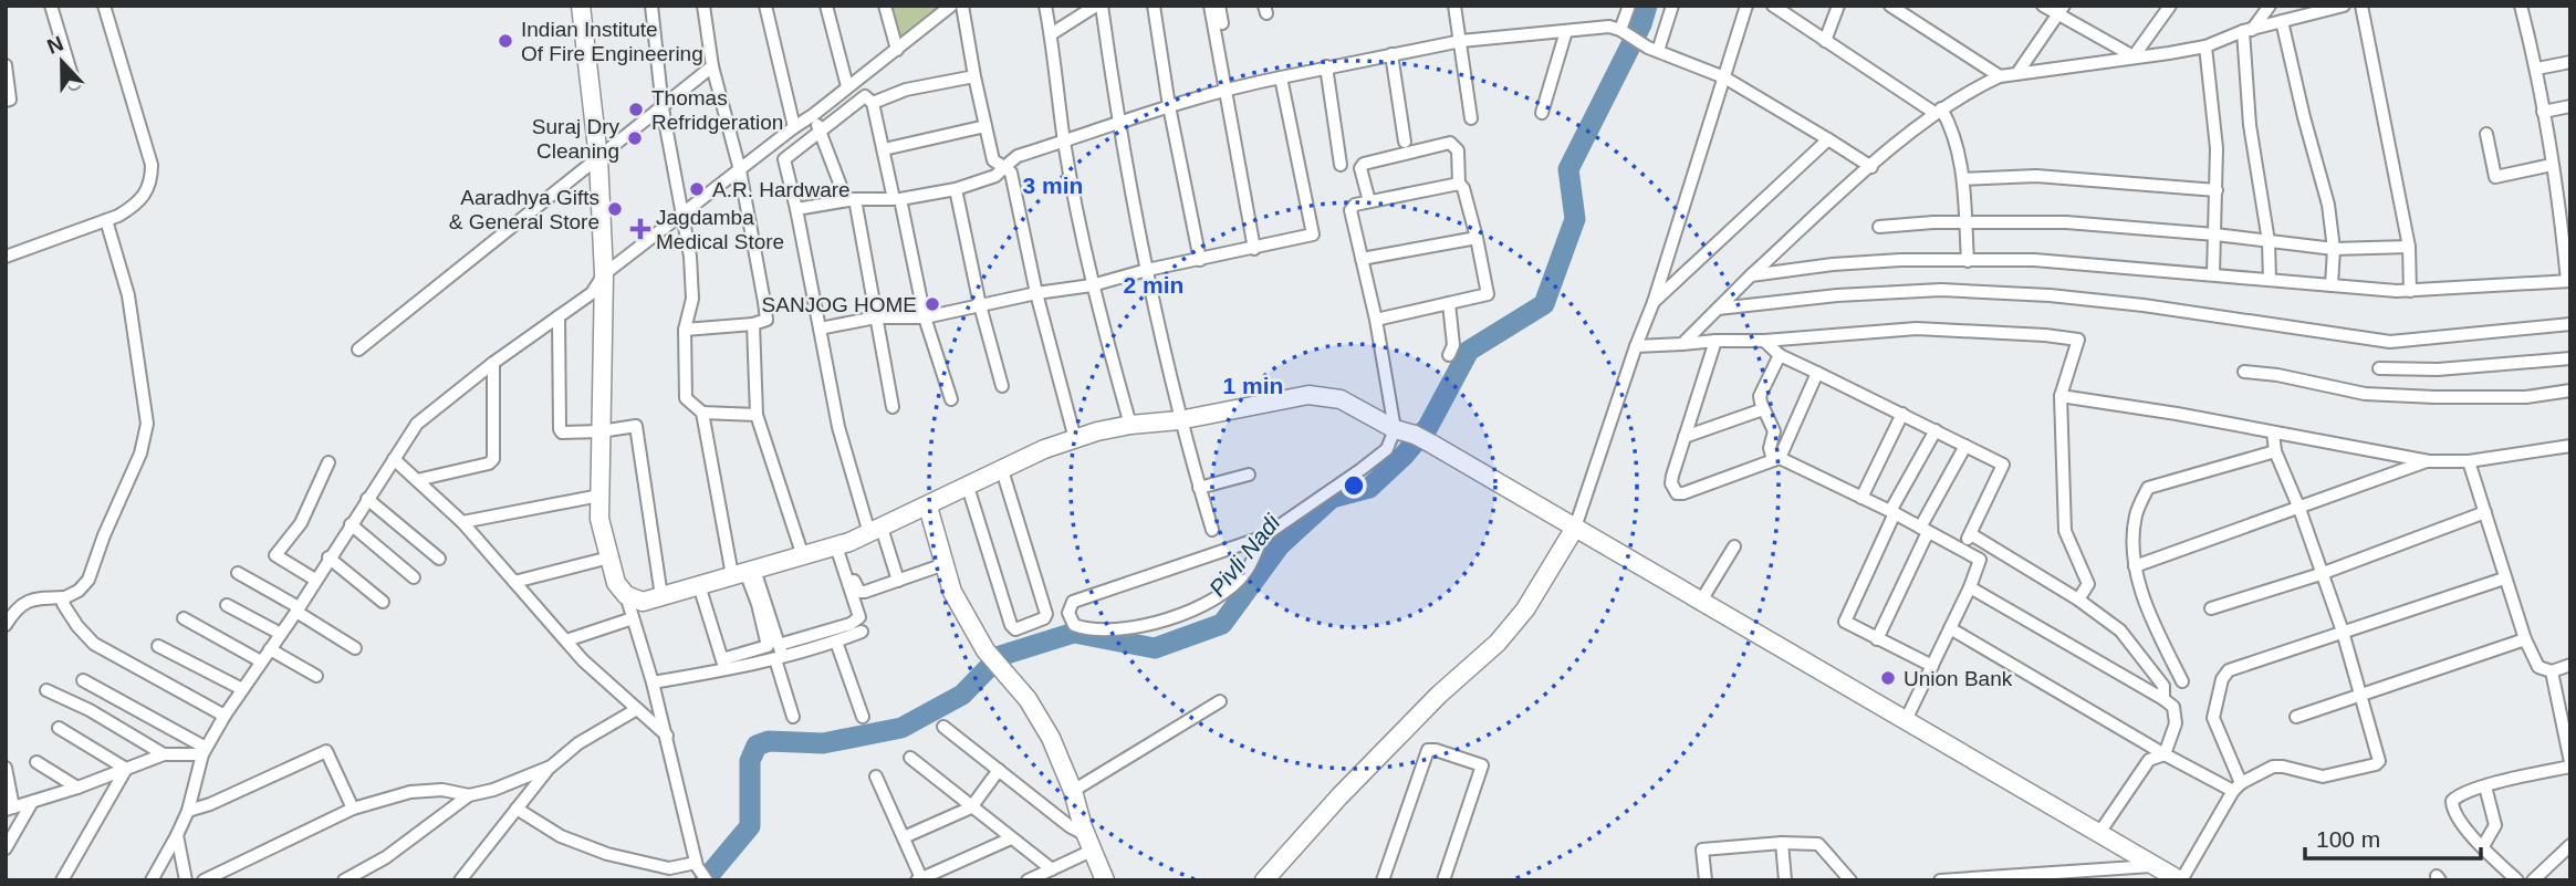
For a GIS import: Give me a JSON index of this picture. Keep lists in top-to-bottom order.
{
  "water": ["Pivli Nadi"],
  "places": {
    "other": [
      "Indian Institute Of Fire Engineering",
      "Thomas Refridgeration",
      "Suraj Dry Cleaning",
      "A.R. Hardware",
      "Aaradhya Gifts & General Store",
      "SANJOG HOME",
      "Union Bank"
    ],
    "health": ["Jagdamba Medical Store"]
  },
  "scale_bar": "100 m",
  "north": "top",
  "rings": ["3 min", "2 min", "1 min"]
}
